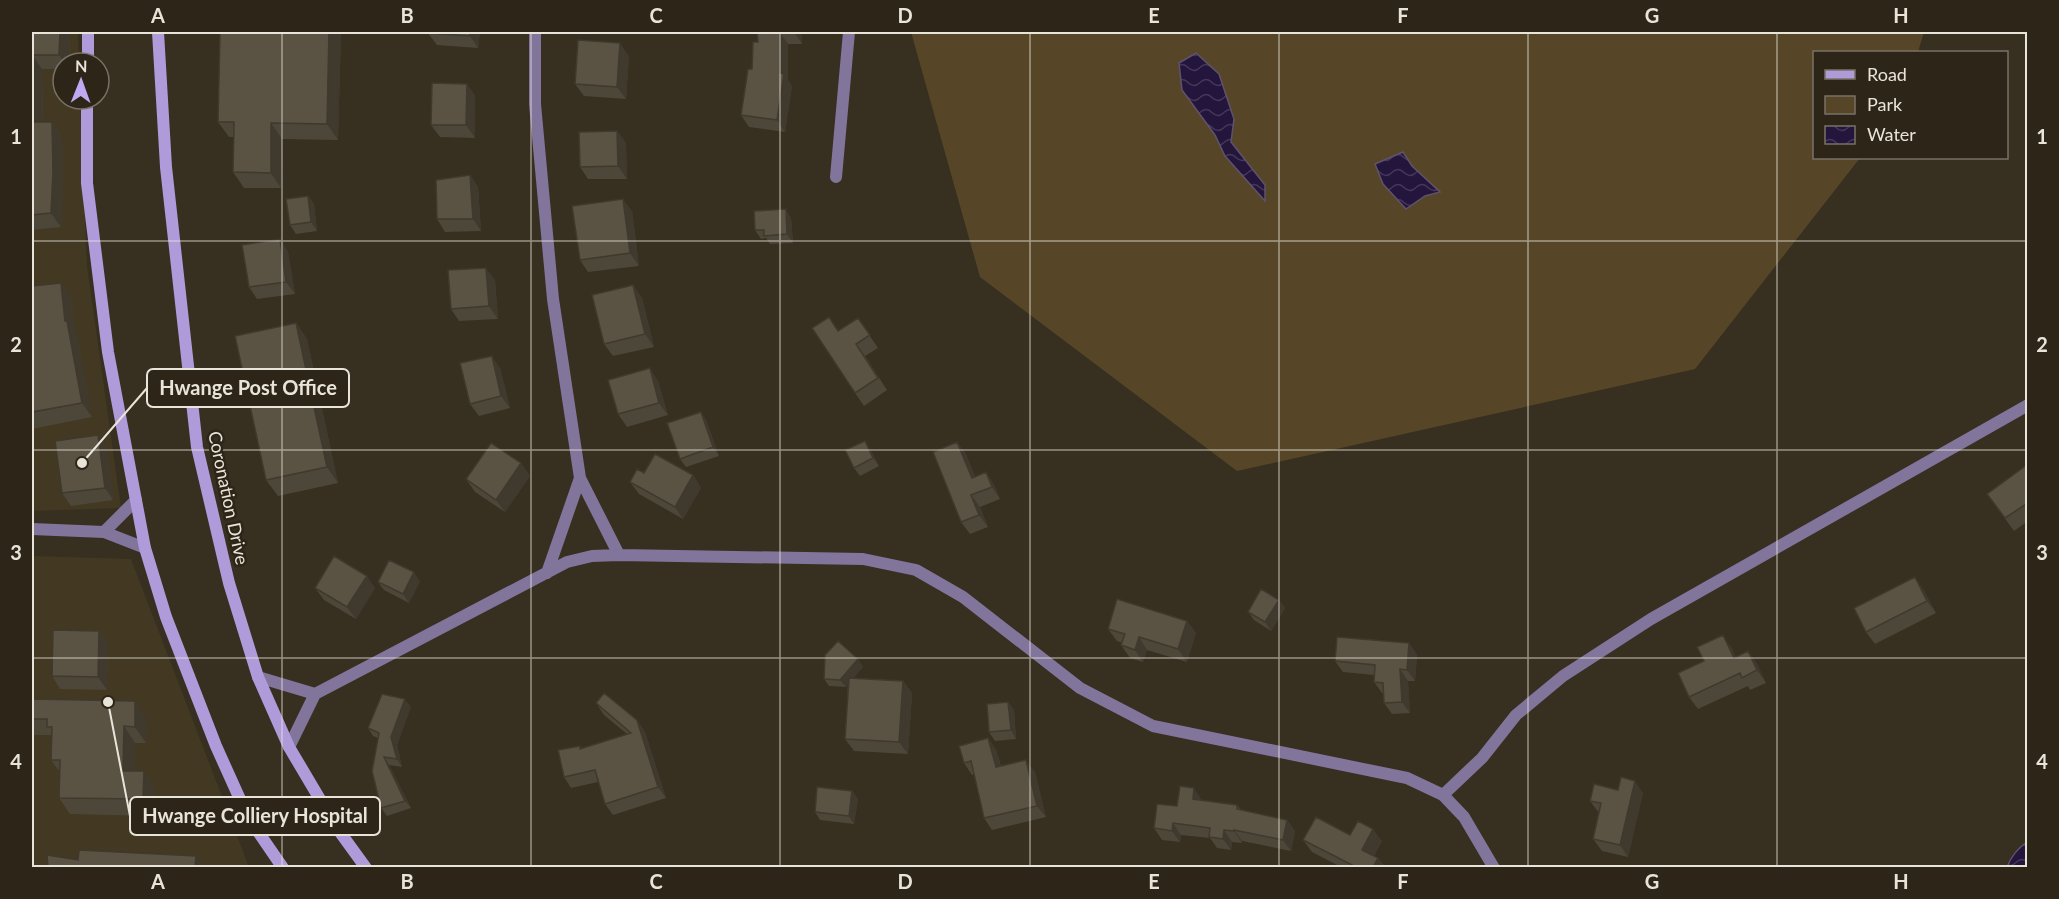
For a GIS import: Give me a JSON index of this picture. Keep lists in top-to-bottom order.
{
  "streets": {
    "street": ["Coronation Drive"]
  },
  "places": ["Hwange Post Office", "Hwange Colliery Hospital"],
  "legend": ["Road", "Park", "Water"],
  "north": "top",
  "grid": {
    "columns": [
      "A",
      "B",
      "C",
      "D",
      "E",
      "F",
      "G",
      "H"
    ],
    "rows": [
      "1",
      "2",
      "3",
      "4"
    ]
  }
}
